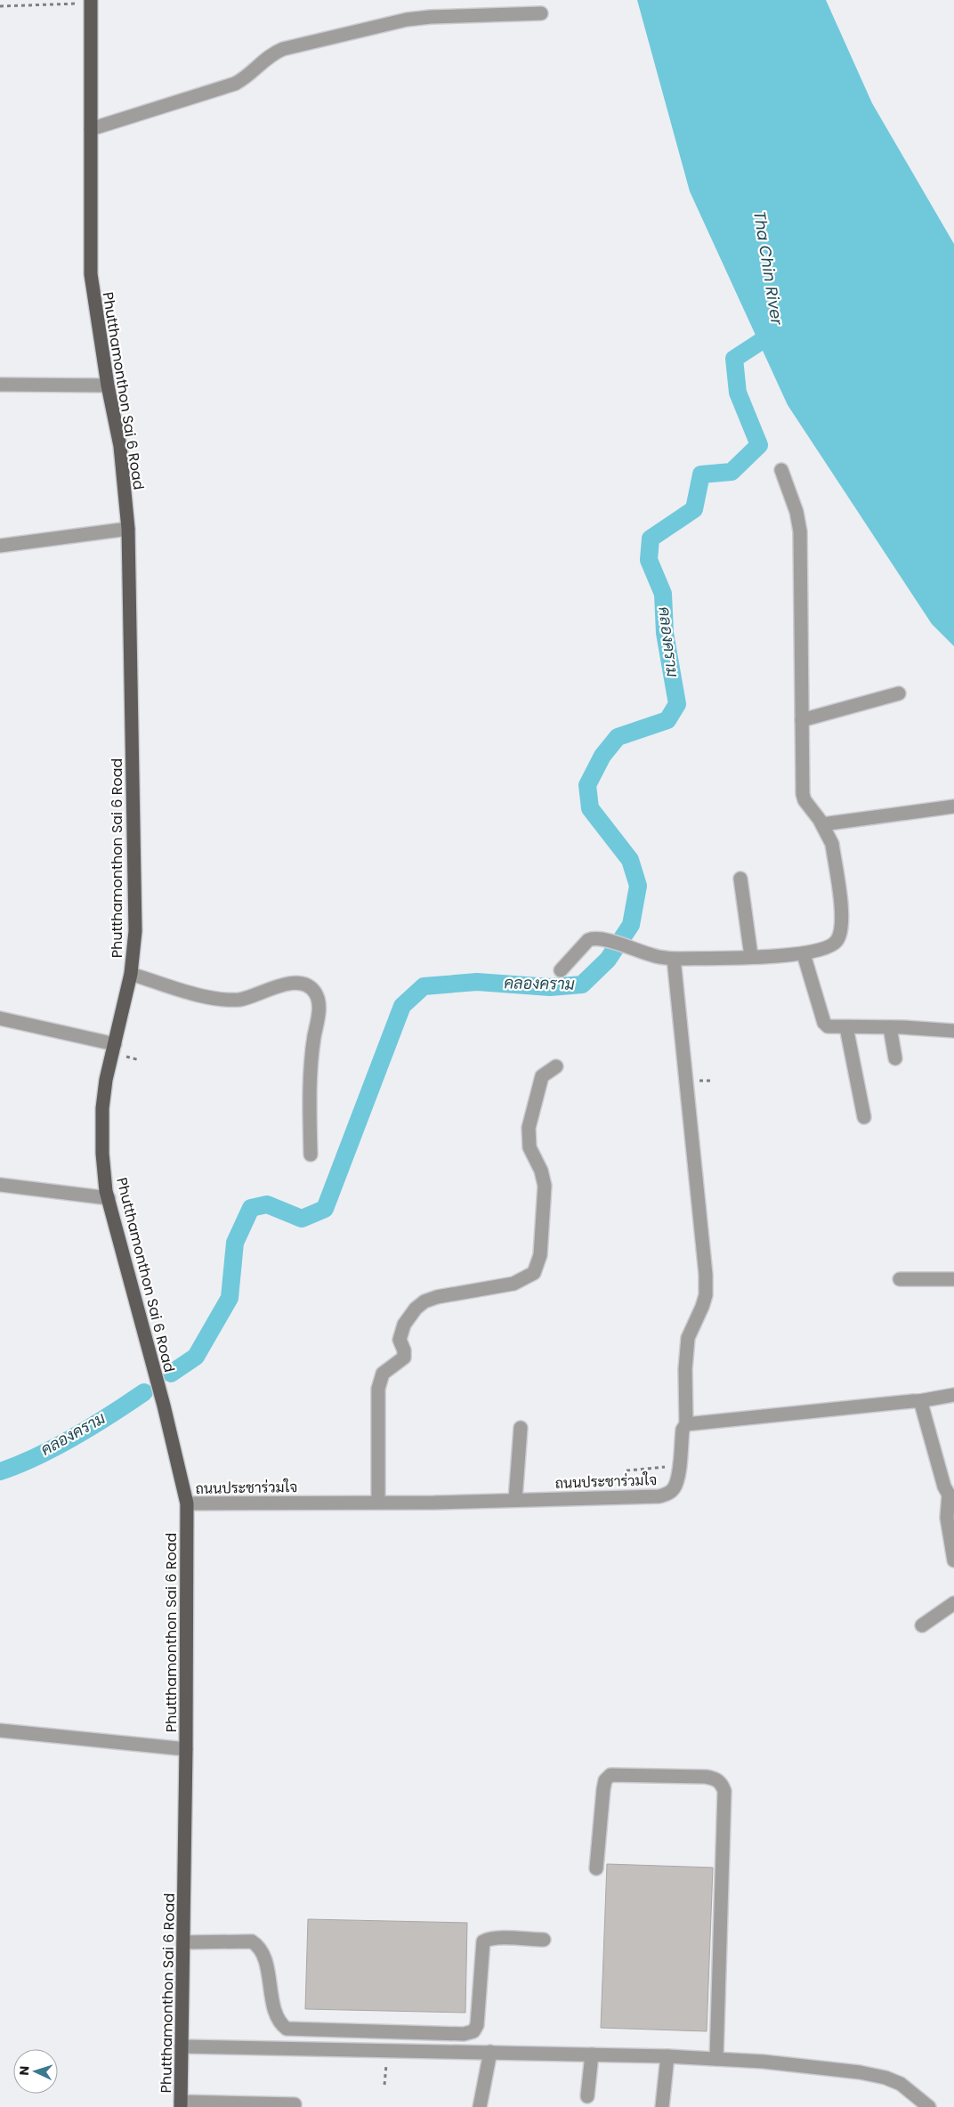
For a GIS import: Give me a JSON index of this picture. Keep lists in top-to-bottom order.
{
  "streets": {
    "main road": ["Phutthamonthon Sai 6 Road"],
    "street": ["ถนนประชาร่วมใจ"]
  },
  "crossings": [
    ["Phutthamonthon Sai 6 Road", "ถนนประชาร่วมใจ"]
  ],
  "water": ["Tha Chin River", "คลองคราม"],
  "north": "left"
}
